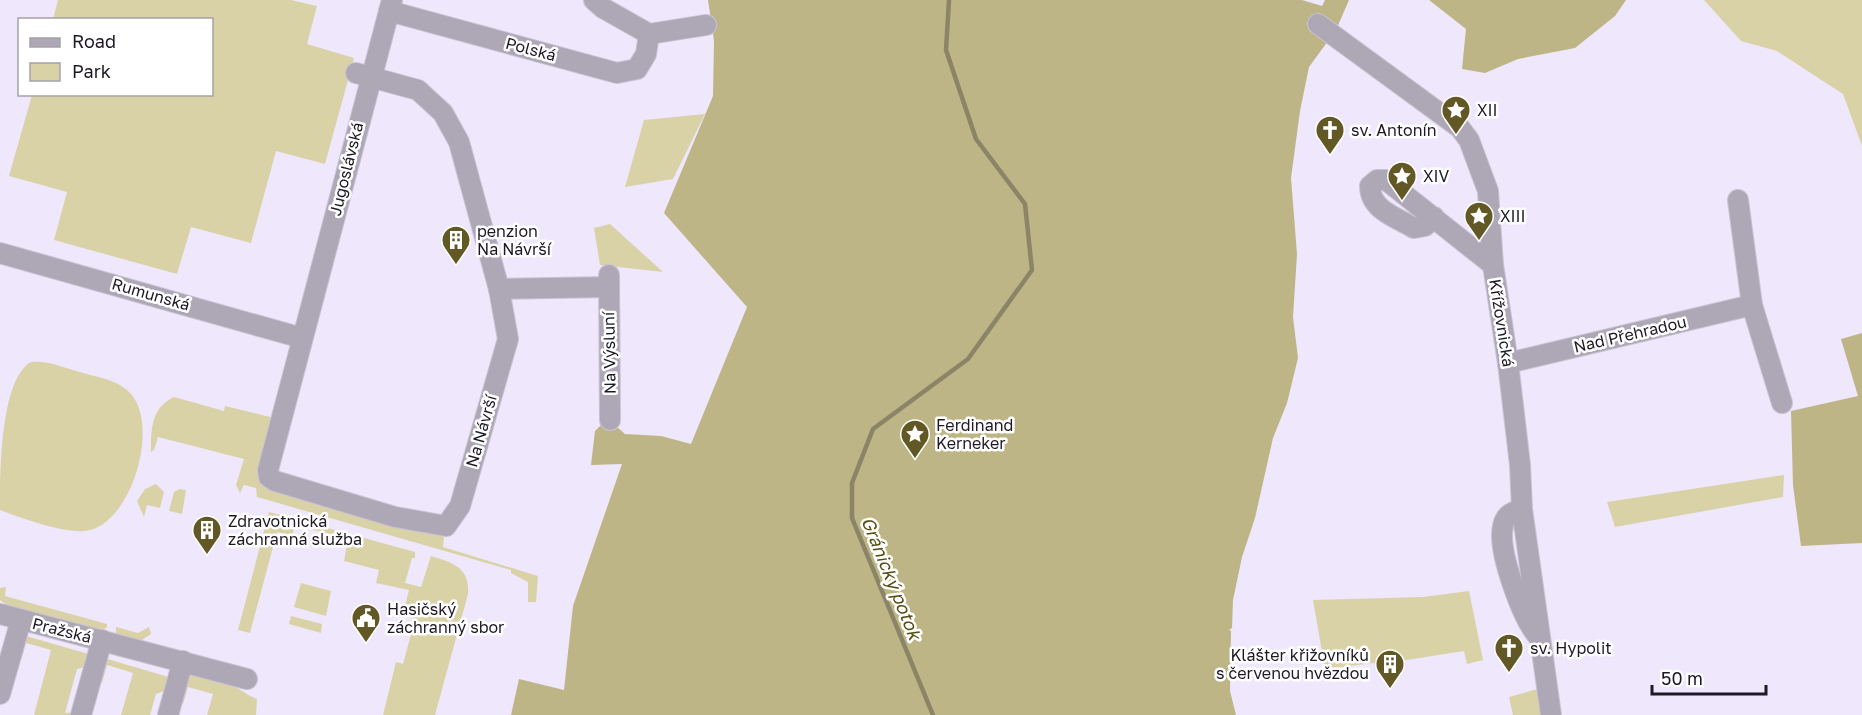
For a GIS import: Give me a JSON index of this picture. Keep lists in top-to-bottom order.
{
  "streets": {
    "street": [
      "Polská",
      "Jugoslávská",
      "Rumunská",
      "Křížovnická",
      "Nad Přehradou",
      "Na Výsluní",
      "Na Návrší",
      "Pražská"
    ]
  },
  "crossings": [
    ["Polská", "Jugoslávská"],
    ["Jugoslávská", "Rumunská"],
    ["Jugoslávská", "Na Návrší"],
    ["Rumunská", "Na Návrší"],
    ["Křížovnická", "Nad Přehradou"],
    ["Na Výsluní", "Na Návrší"]
  ],
  "water": ["Gránický potok"],
  "places": {
    "place": [
      "XII",
      "XIV",
      "XIII",
      "Ferdinand Kerneker"
    ],
    "church": ["sv. Antonín", "sv. Hypolit"],
    "building": ["penzion Na Návrší", "Zdravotnická záchranná služba", "Klášter křižovníků s červenou hvězdou"],
    "public building": ["Hasičský záchranný sbor"]
  },
  "legend": ["Road", "Park"],
  "scale_bar": "50 m"
}
